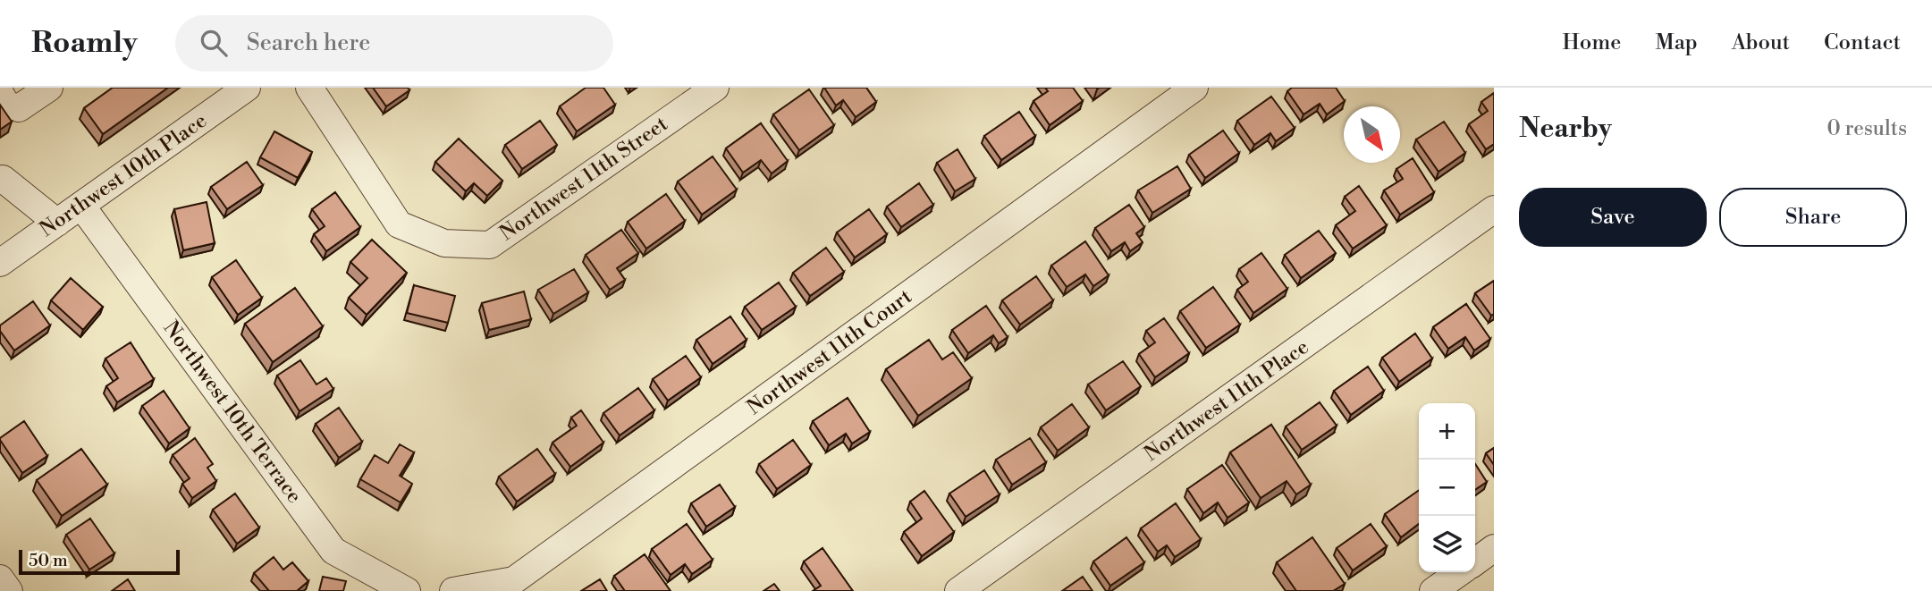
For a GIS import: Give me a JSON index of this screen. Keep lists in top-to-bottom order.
{
  "streets": {
    "street": [
      "Northwest 10th Place",
      "Northwest 11th Street",
      "Northwest 11th Court",
      "Northwest 11th Place",
      "Northwest 10th Terrace"
    ]
  },
  "crossings": [
    ["Northwest 10th Place", "Northwest 10th Terrace"]
  ],
  "scale_bar": "50 m",
  "north": "bottom right",
  "page": {
    "header": "Roamly",
    "search": "Search here",
    "nav": [
      "Home",
      "Map",
      "About",
      "Contact"
    ],
    "heading": ["Nearby", "0 results"],
    "buttons": ["Save", "Share"],
    "map_buttons": ["+", "−"],
    "scale": "50 m"
  }
}
